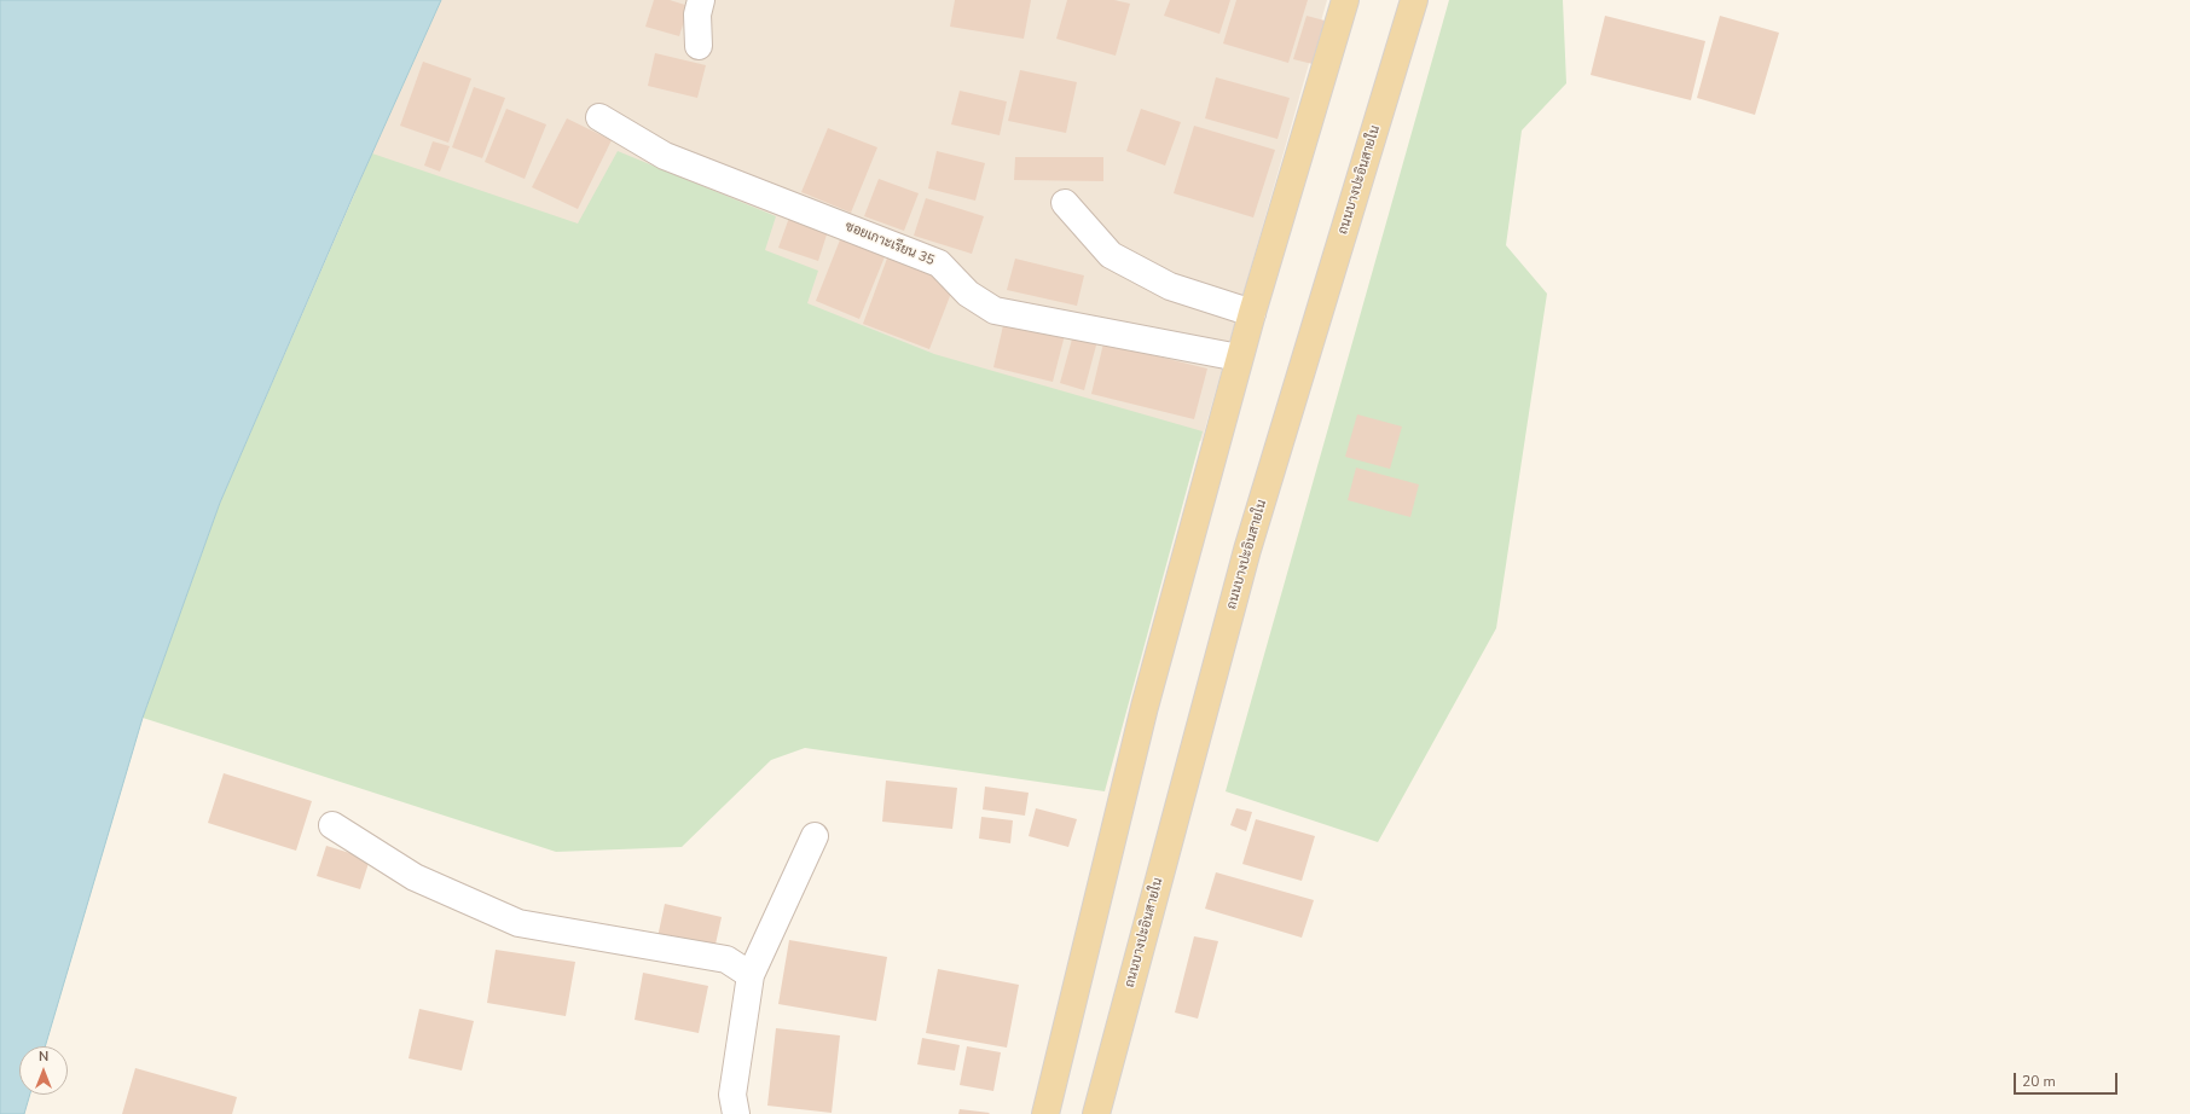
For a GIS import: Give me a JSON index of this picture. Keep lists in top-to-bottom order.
{
  "streets": {
    "main road": ["ถนนบางปะอินสายใน"],
    "street": ["ซอยเกาะเรียน 35"]
  },
  "scale_bar": "20 m",
  "north": "top"
}
